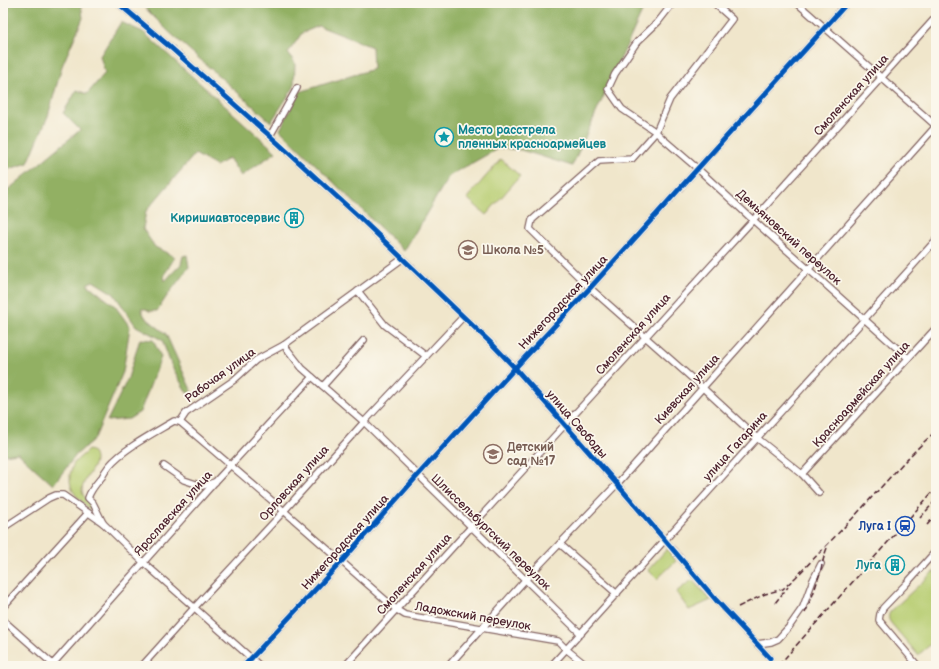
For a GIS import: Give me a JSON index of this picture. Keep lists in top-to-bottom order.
{
  "streets": {
    "street": [
      "Смоленская улица",
      "Демьяновский переулок",
      "Нижегородская улица",
      "Рабочая улица",
      "Киевская улица",
      "Красноармейская улица",
      "улица Свободы",
      "улица Гагарина",
      "Орловская улица",
      "Ярославская улица",
      "Шлиссельбургский переулок",
      "Ладожский переулок"
    ]
  },
  "crossings": [
    ["Смоленская улица", "Демьяновский переулок"],
    ["Смоленская улица", "улица Свободы"],
    ["Смоленская улица", "Шлиссельбургский переулок"],
    ["Смоленская улица", "Ладожский переулок"],
    ["Демьяновский переулок", "Нижегородская улица"],
    ["Демьяновский переулок", "Киевская улица"],
    ["Демьяновский переулок", "Красноармейская улица"],
    ["Демьяновский переулок", "улица Гагарина"],
    ["Нижегородская улица", "улица Свободы"],
    ["Нижегородская улица", "Шлиссельбургский переулок"],
    ["Нижегородская улица", "Ладожский переулок"],
    ["Рабочая улица", "улица Свободы"],
    ["Рабочая улица", "Шлиссельбургский переулок"],
    ["Рабочая улица", "Ладожский переулок"],
    ["Киевская улица", "улица Свободы"],
    ["Киевская улица", "Шлиссельбургский переулок"],
    ["Киевская улица", "Ладожский переулок"],
    ["улица Свободы", "улица Гагарина"],
    ["улица Свободы", "Орловская улица"],
    ["улица Гагарина", "Шлиссельбургский переулок"],
    ["улица Гагарина", "Ладожский переулок"],
    ["Орловская улица", "Шлиссельбургский переулок"],
    ["Орловская улица", "Ладожский переулок"],
    ["Ярославская улица", "Шлиссельбургский переулок"],
    ["Ярославская улица", "Ладожский переулок"]
  ],
  "places": {
    "place": ["Место расстрела пленных красноармейцев"],
    "building": ["Киришиавтосервис", "Луга"],
    "school or university": ["Школа №5", "Детский сад №17"],
    "station": ["Луга I"]
  }
}
